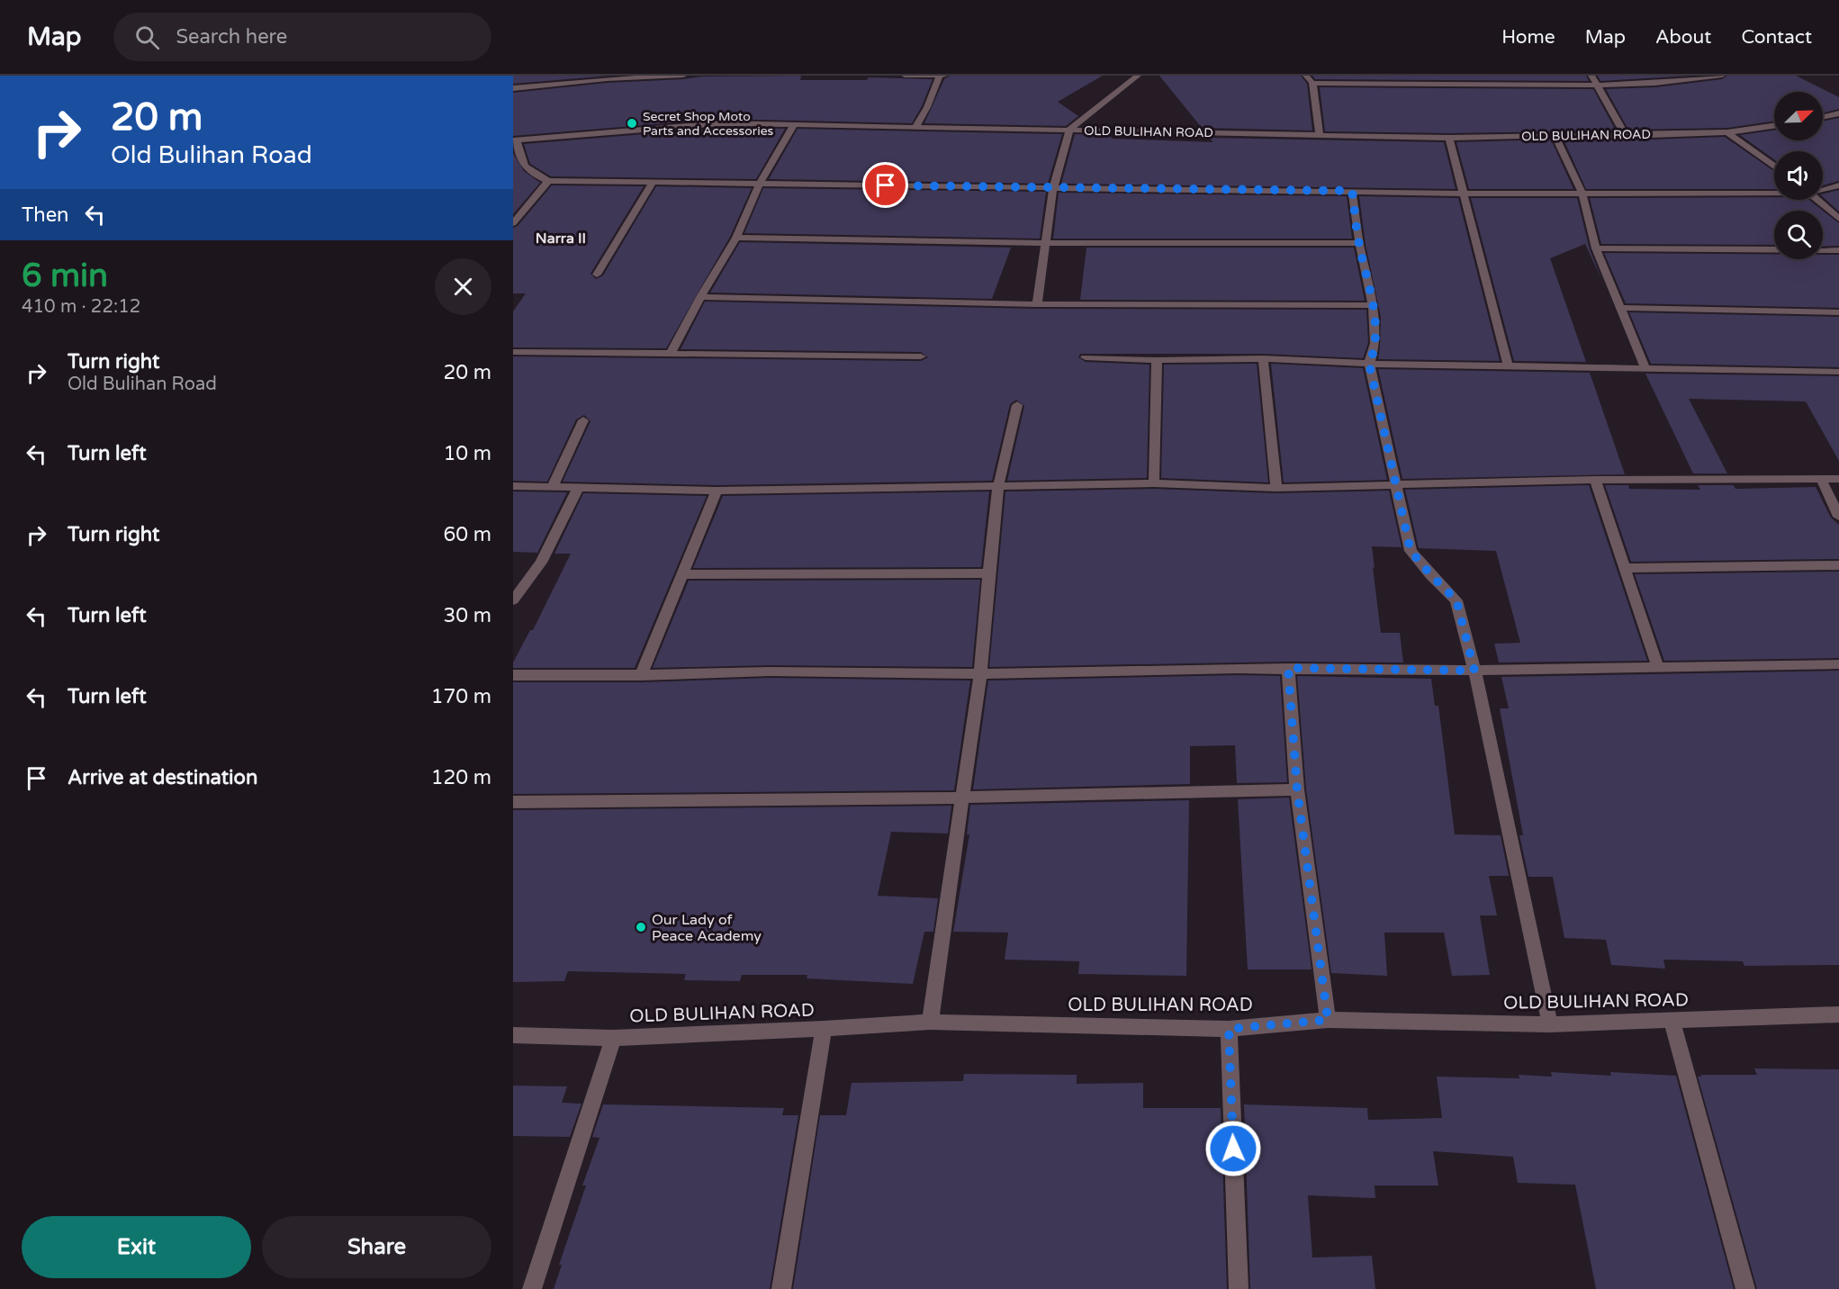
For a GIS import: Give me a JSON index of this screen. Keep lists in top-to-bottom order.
{
  "streets": {
    "street": ["OLD BULIHAN ROAD"]
  },
  "districts": ["Narra II"],
  "places": ["Secret Shop Moto Parts and Accessories", "Our Lady of Peace Academy"],
  "north": "top right",
  "page": {
    "header": "Map",
    "search": "Search here",
    "nav": [
      "Home",
      "Map",
      "About",
      "Contact"
    ],
    "turn": ["20 m", "Old Bulihan Road"],
    "then": "Then",
    "heading": ["6 min", "410 m · 22:12"],
    "list": [
      {
        "name": "Turn right",
        "note": "Old Bulihan Road",
        "value": "20 m"
      },
      {
        "name": "Turn left",
        "value": "10 m"
      },
      {
        "name": "Turn right",
        "value": "60 m"
      },
      {
        "name": "Turn left",
        "value": "30 m"
      },
      {
        "name": "Turn left",
        "value": "170 m"
      },
      {
        "name": "Arrive at destination",
        "value": "120 m"
      }
    ],
    "buttons": ["Exit", "Share"]
  }
}
